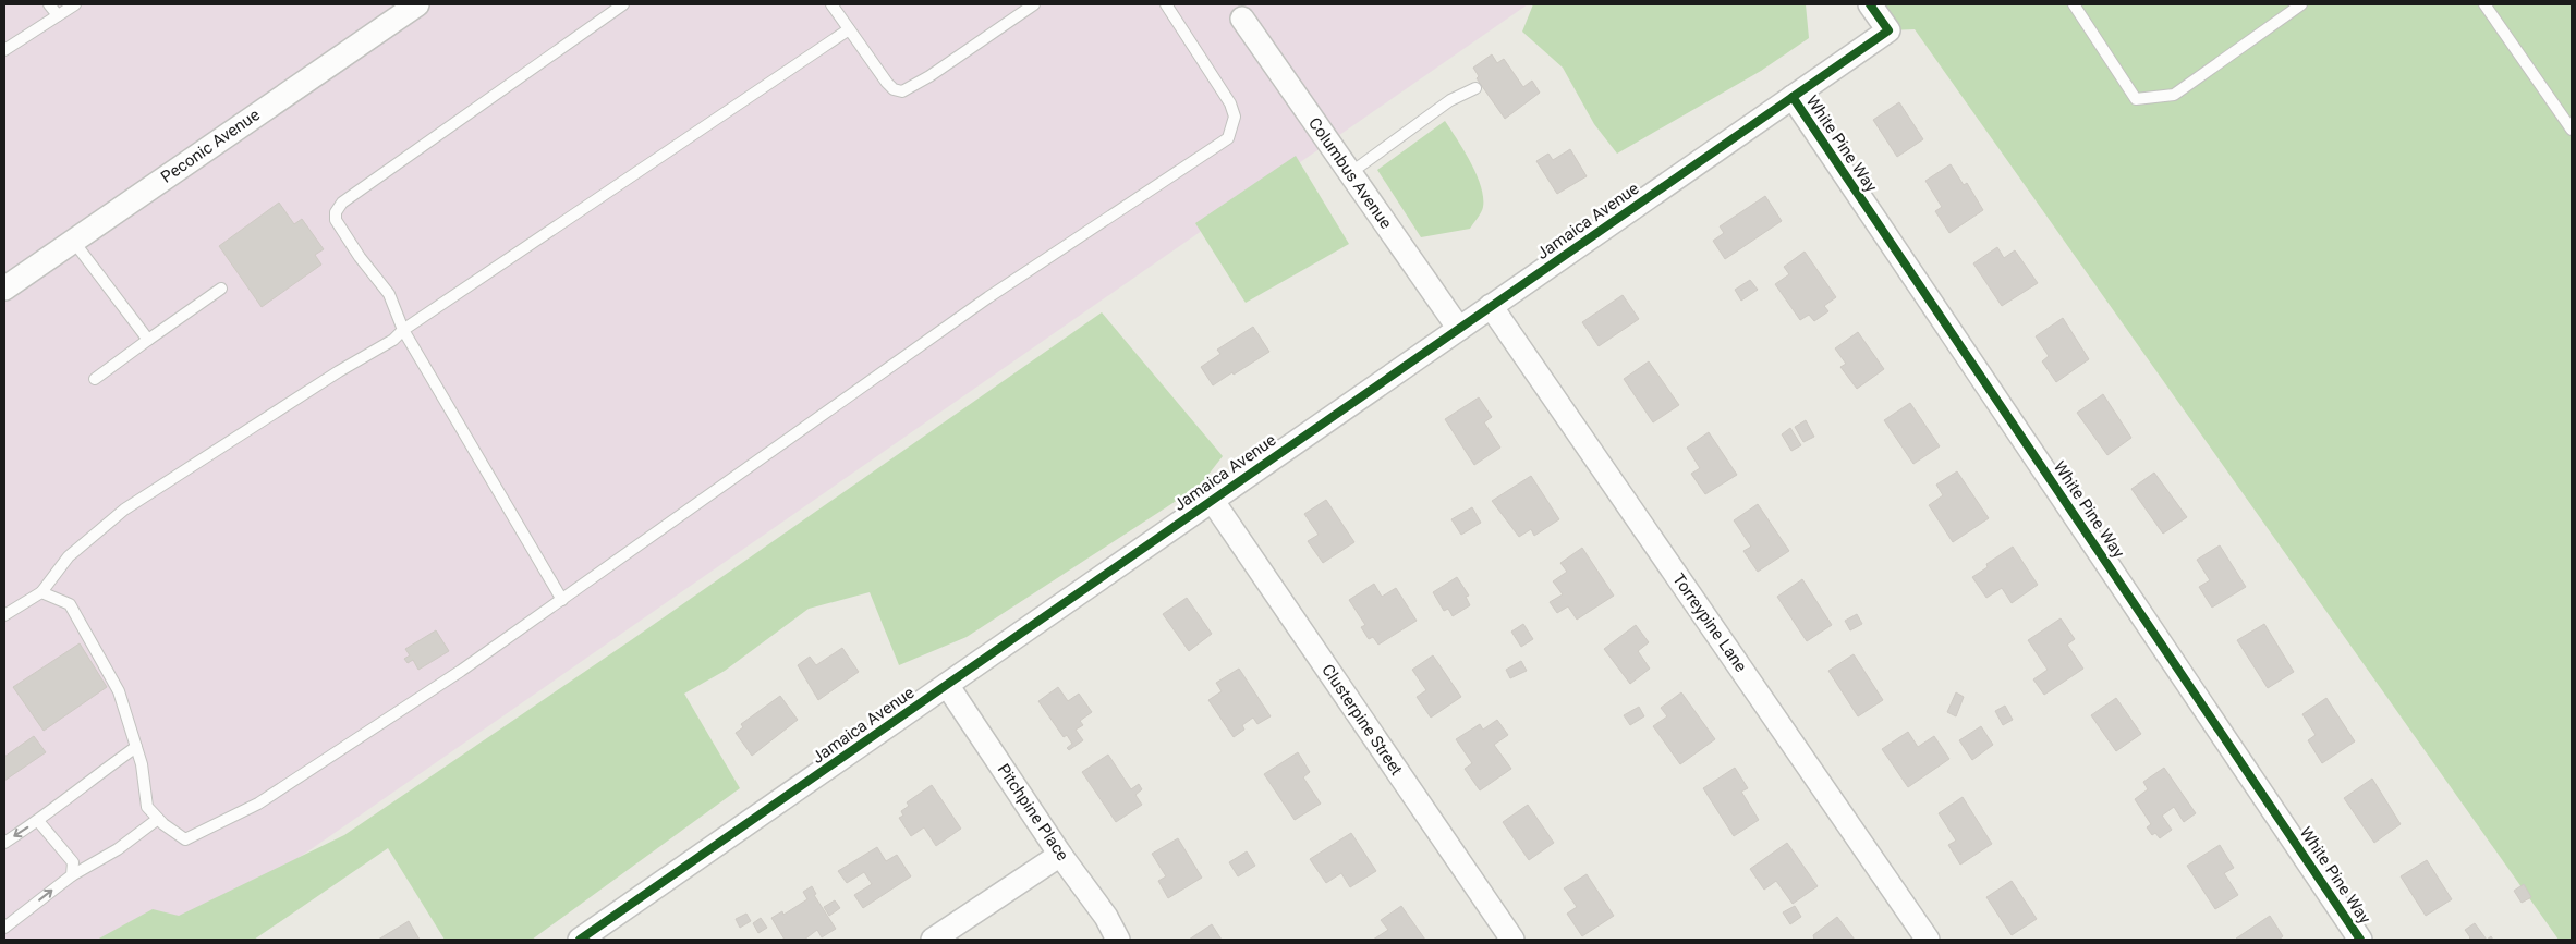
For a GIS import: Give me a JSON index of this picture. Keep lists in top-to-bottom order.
{
  "streets": {
    "street": [
      "White Pine Way",
      "Peconic Avenue",
      "Columbus Avenue",
      "Jamaica Avenue",
      "Torreypine Lane",
      "Clusterpine Street",
      "Pitchpine Place"
    ]
  },
  "crossings": [
    ["White Pine Way", "Jamaica Avenue"],
    ["Columbus Avenue", "Jamaica Avenue"],
    ["Jamaica Avenue", "Torreypine Lane"],
    ["Jamaica Avenue", "Clusterpine Street"],
    ["Jamaica Avenue", "Pitchpine Place"]
  ]
}
